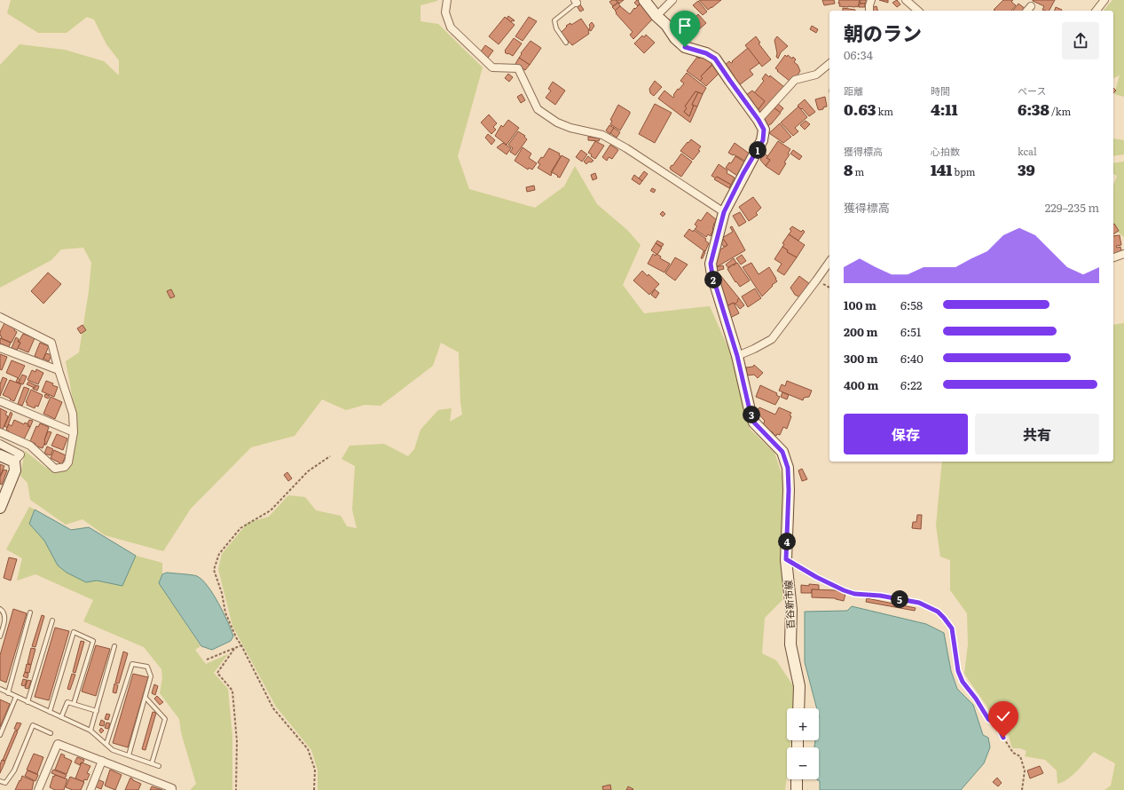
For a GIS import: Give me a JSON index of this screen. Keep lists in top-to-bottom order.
{
  "streets": {
    "main road": ["百谷新市線"]
  },
  "page": {
    "heading": ["朝のラン", "06:34"],
    "stats": [
      ["距離", "0.63 km"],
      ["時間", "4:11"],
      ["ペース", "6:38 /km"],
      ["獲得標高", "8 m"],
      ["心拍数", "141 bpm"],
      ["kcal", "39"]
    ],
    "pins": [
      "1",
      "2",
      "3",
      "4",
      "5"
    ],
    "chart": ["獲得標高", "229–235 m"],
    "list": [
      {
        "name": "100 m",
        "note": "6:58"
      },
      {
        "name": "200 m",
        "note": "6:51"
      },
      {
        "name": "300 m",
        "note": "6:40"
      },
      {
        "name": "400 m",
        "note": "6:22"
      }
    ],
    "buttons": ["保存", "共有"],
    "map_buttons": ["+", "−"]
  }
}
